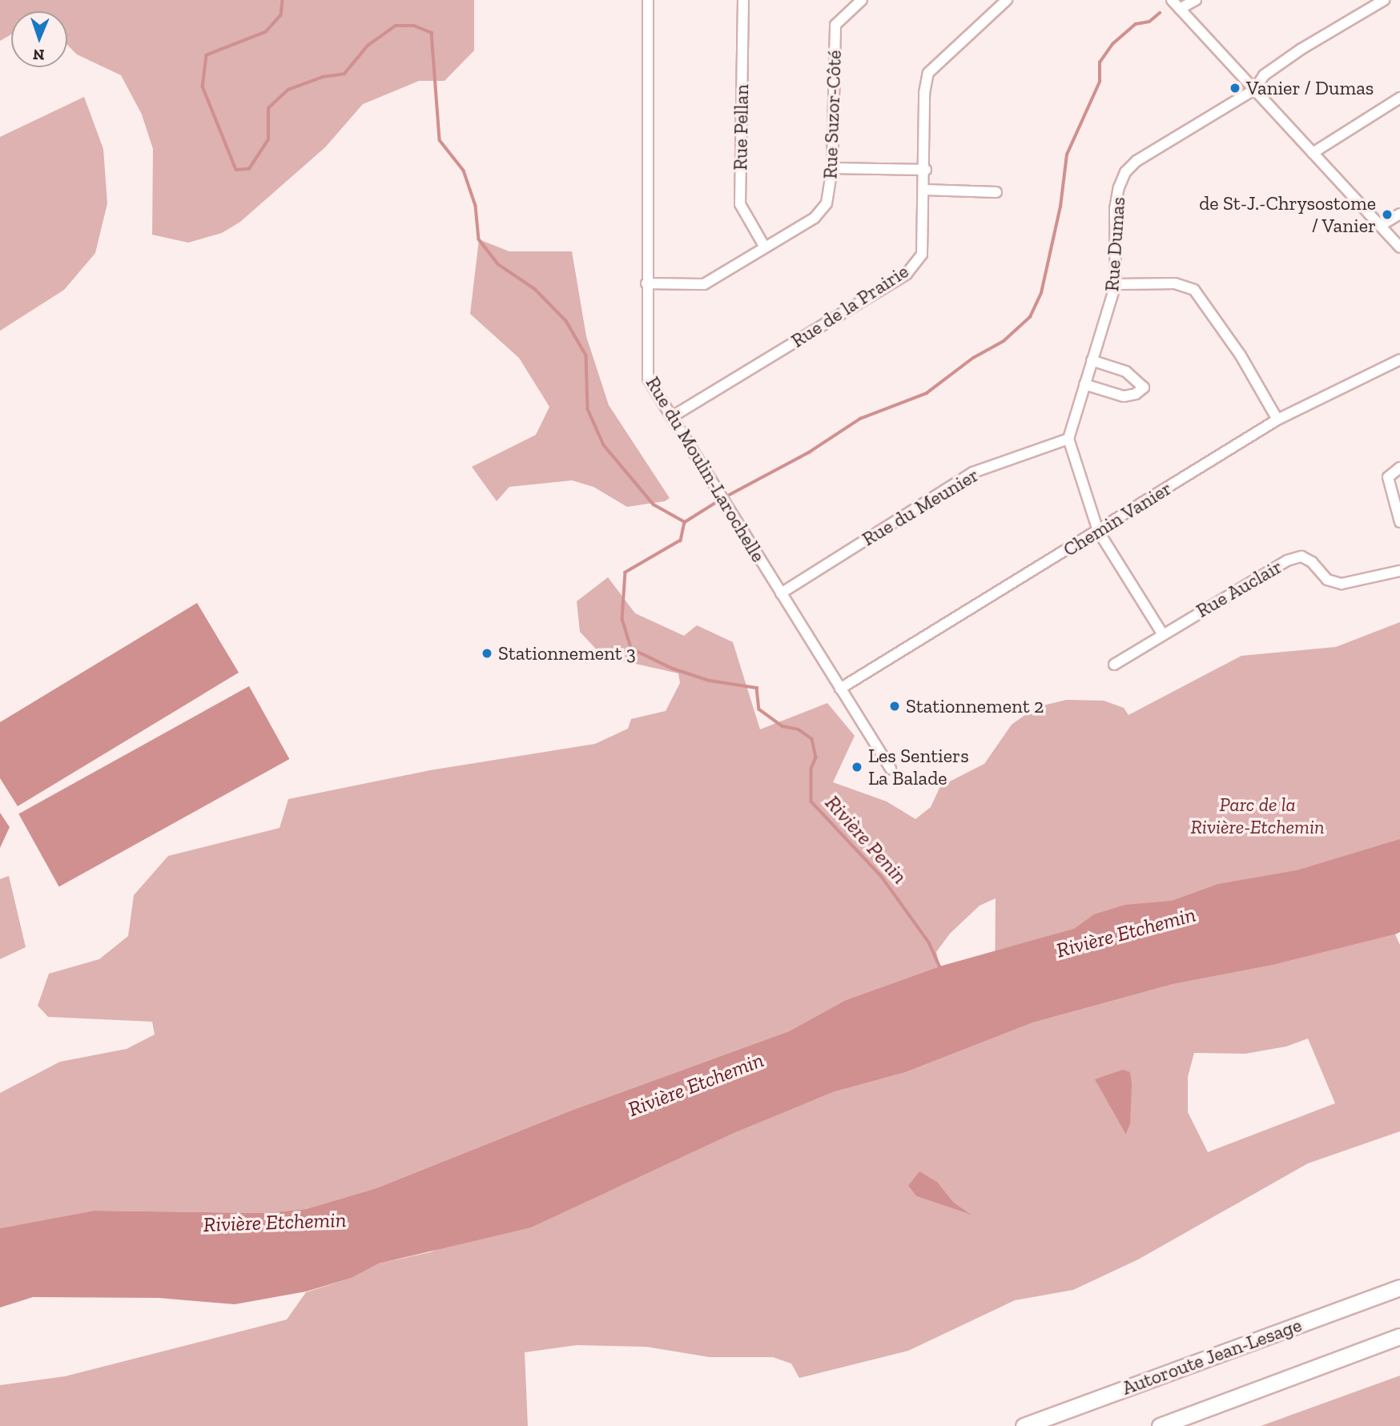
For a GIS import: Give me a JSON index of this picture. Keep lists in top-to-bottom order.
{
  "streets": {
    "highway": ["Autoroute Jean-Lesage"],
    "street": [
      "Rue Suzor-Côté",
      "Rue Pellan",
      "Rue Dumas",
      "Rue de la Prairie",
      "Rue du Moulin-Larochelle",
      "Rue du Meunier",
      "Chemin Vanier",
      "Rue Auclair"
    ]
  },
  "crossings": [
    ["Rue Suzor-Côté", "Rue Pellan"],
    ["Rue Suzor-Côté", "Rue du Moulin-Larochelle"],
    ["Rue Dumas", "Rue du Meunier"],
    ["Rue de la Prairie", "Rue du Moulin-Larochelle"],
    ["Rue du Moulin-Larochelle", "Rue du Meunier"],
    ["Rue du Moulin-Larochelle", "Chemin Vanier"]
  ],
  "water": ["Rivière Penin", "Rivière Etchemin"],
  "parks": ["Parc de la Rivière-Etchemin"],
  "places": [
    "Vanier / Dumas",
    "de St-J.-Chrysostome / Vanier",
    "Stationnement 3",
    "Stationnement 2",
    "Les Sentiers La Balade"
  ],
  "north": "bottom"
}
